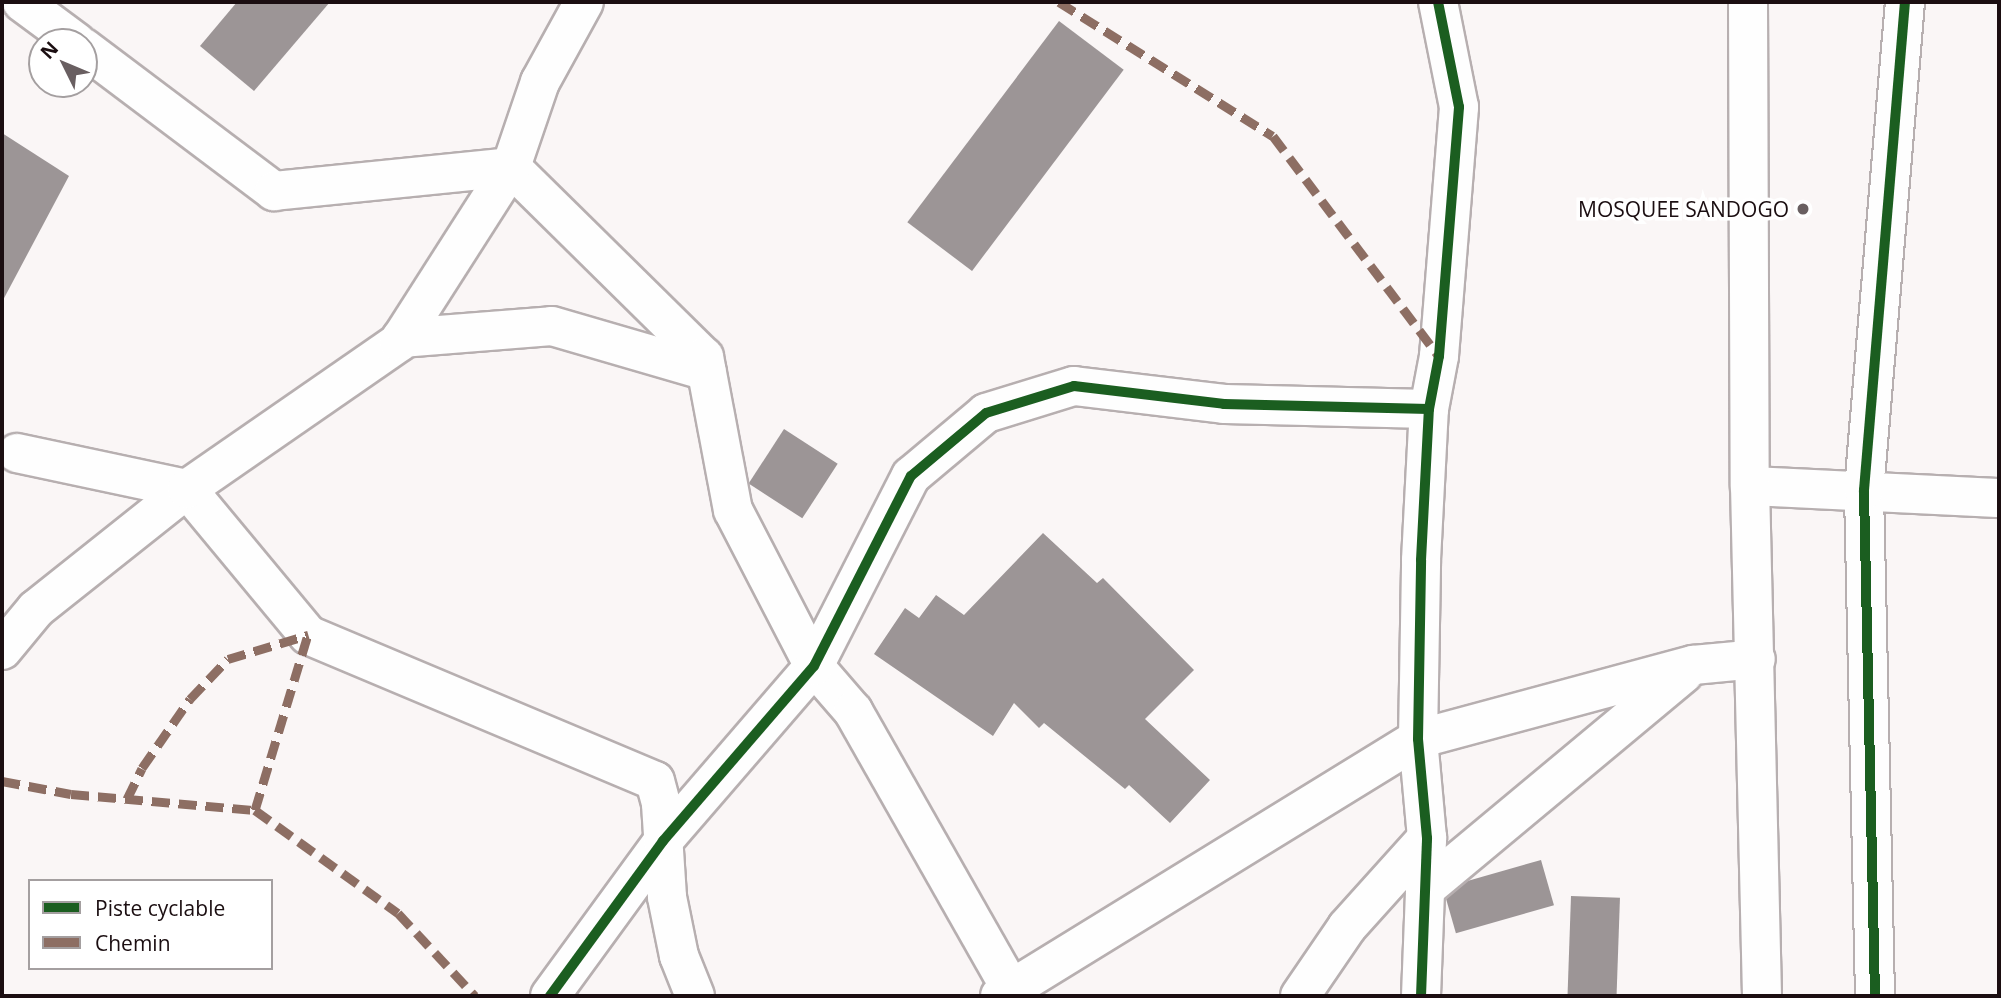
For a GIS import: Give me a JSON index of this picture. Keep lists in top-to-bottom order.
{
  "places": ["MOSQUEE SANDOGO"],
  "legend": ["Piste cyclable", "Chemin"],
  "north": "top left"
}
